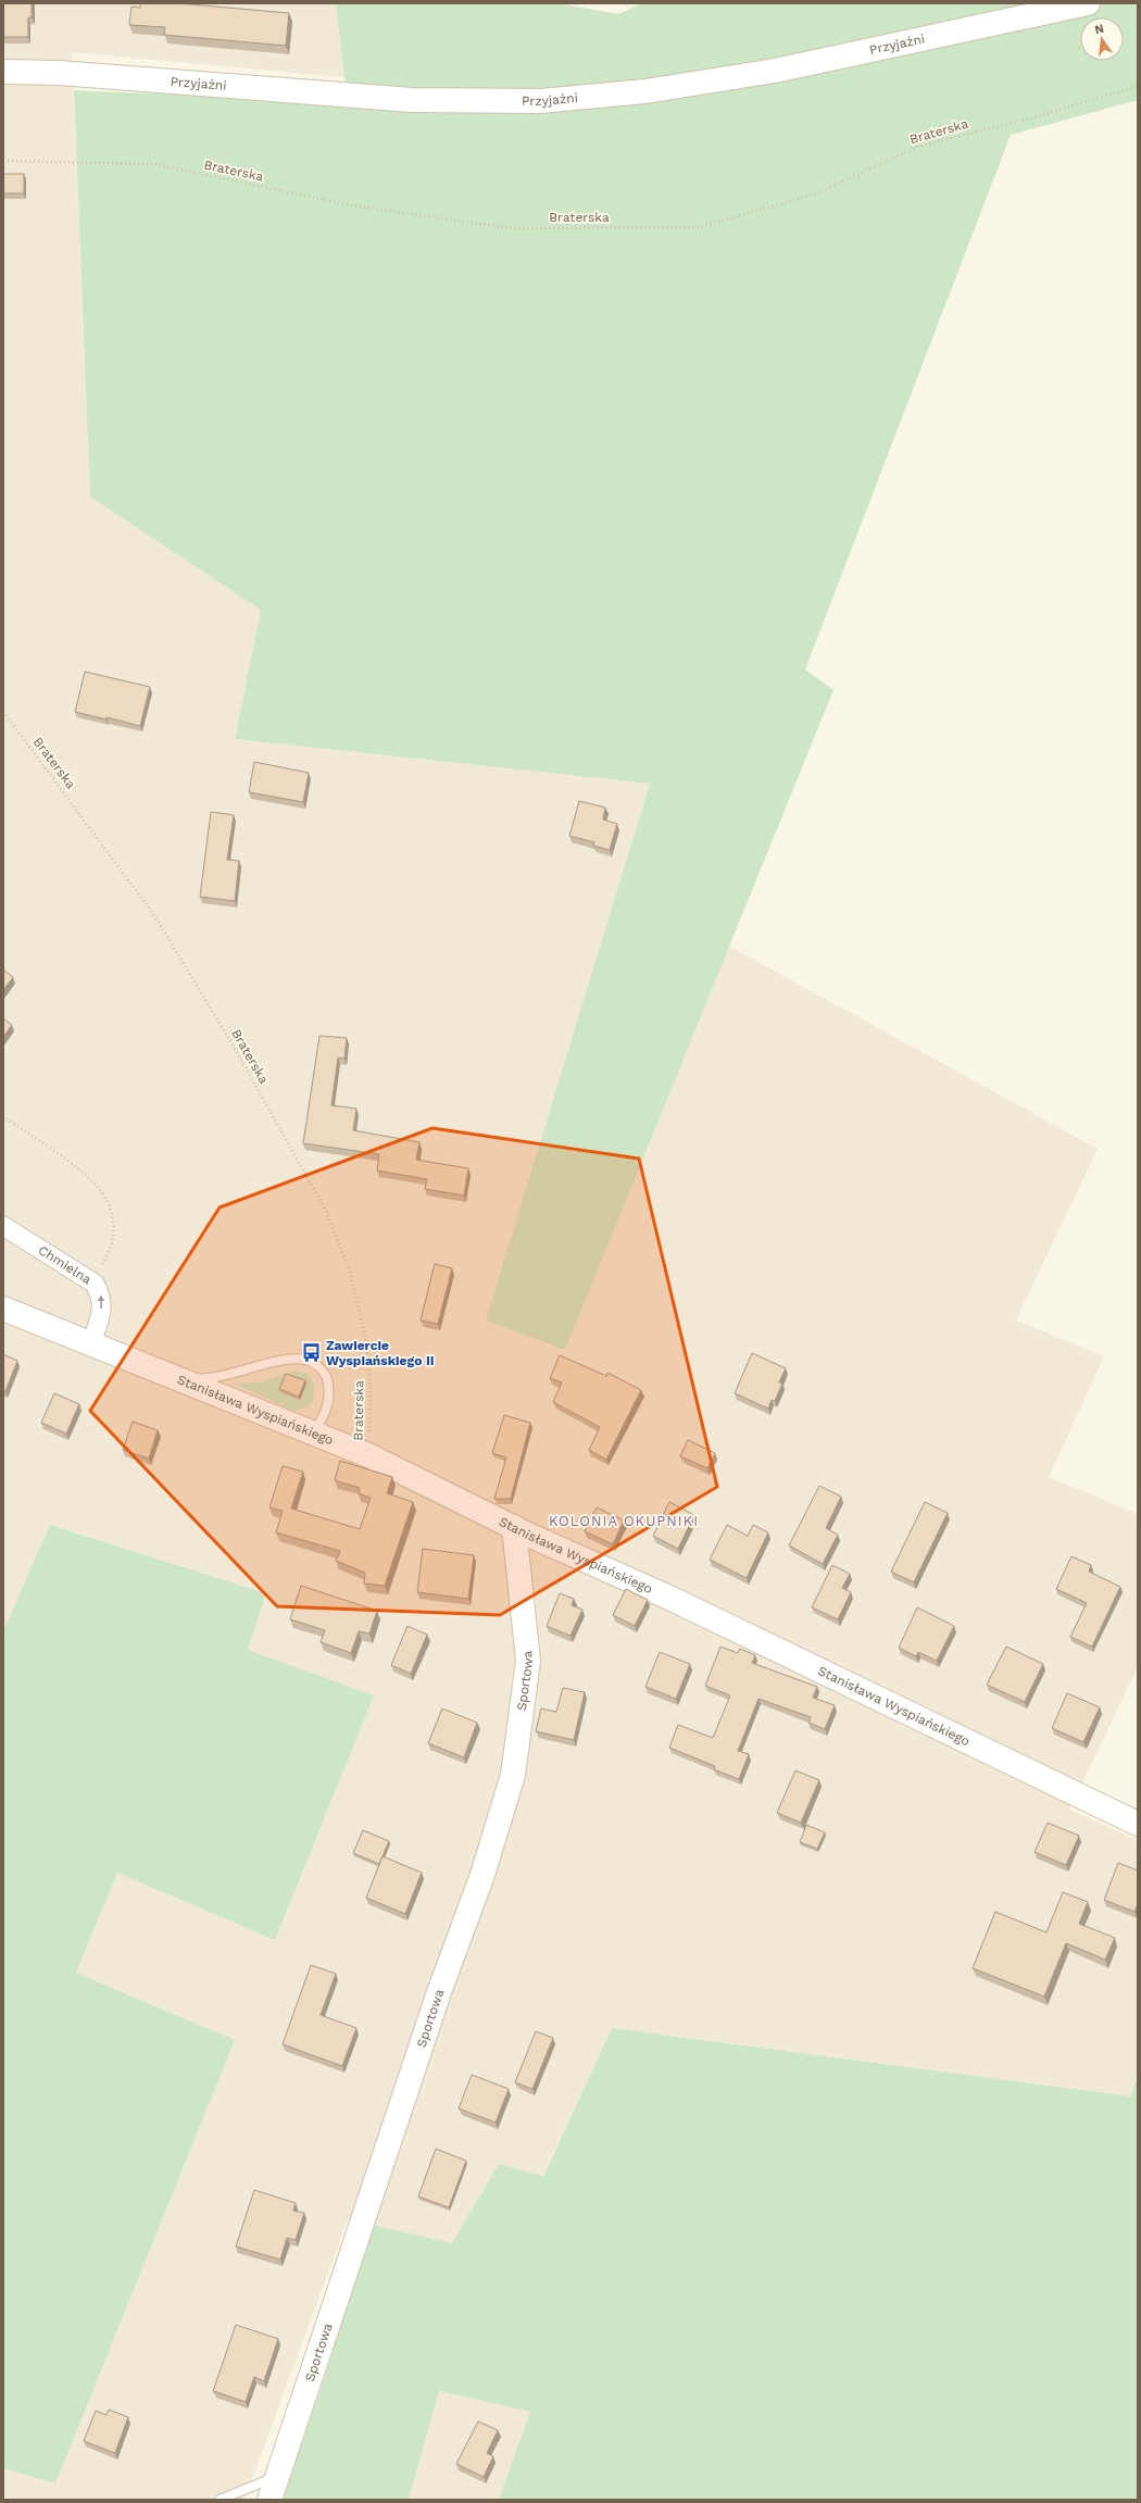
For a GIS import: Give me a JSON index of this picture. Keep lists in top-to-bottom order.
{
  "streets": {
    "street": [
      "Przyjaźni",
      "Chmielna",
      "Stanisława Wyspiańskiego",
      "Sportowa"
    ],
    "path": ["Braterska"]
  },
  "crossings": [
    ["Braterska", "Stanisława Wyspiańskiego"],
    ["Chmielna", "Stanisława Wyspiańskiego"],
    ["Stanisława Wyspiańskiego", "Sportowa"]
  ],
  "districts": ["KOLONIA OKUPNIKI"],
  "places": {
    "bus stop": ["Zawiercie Wyspiańskiego II"]
  },
  "north": "top"
}
